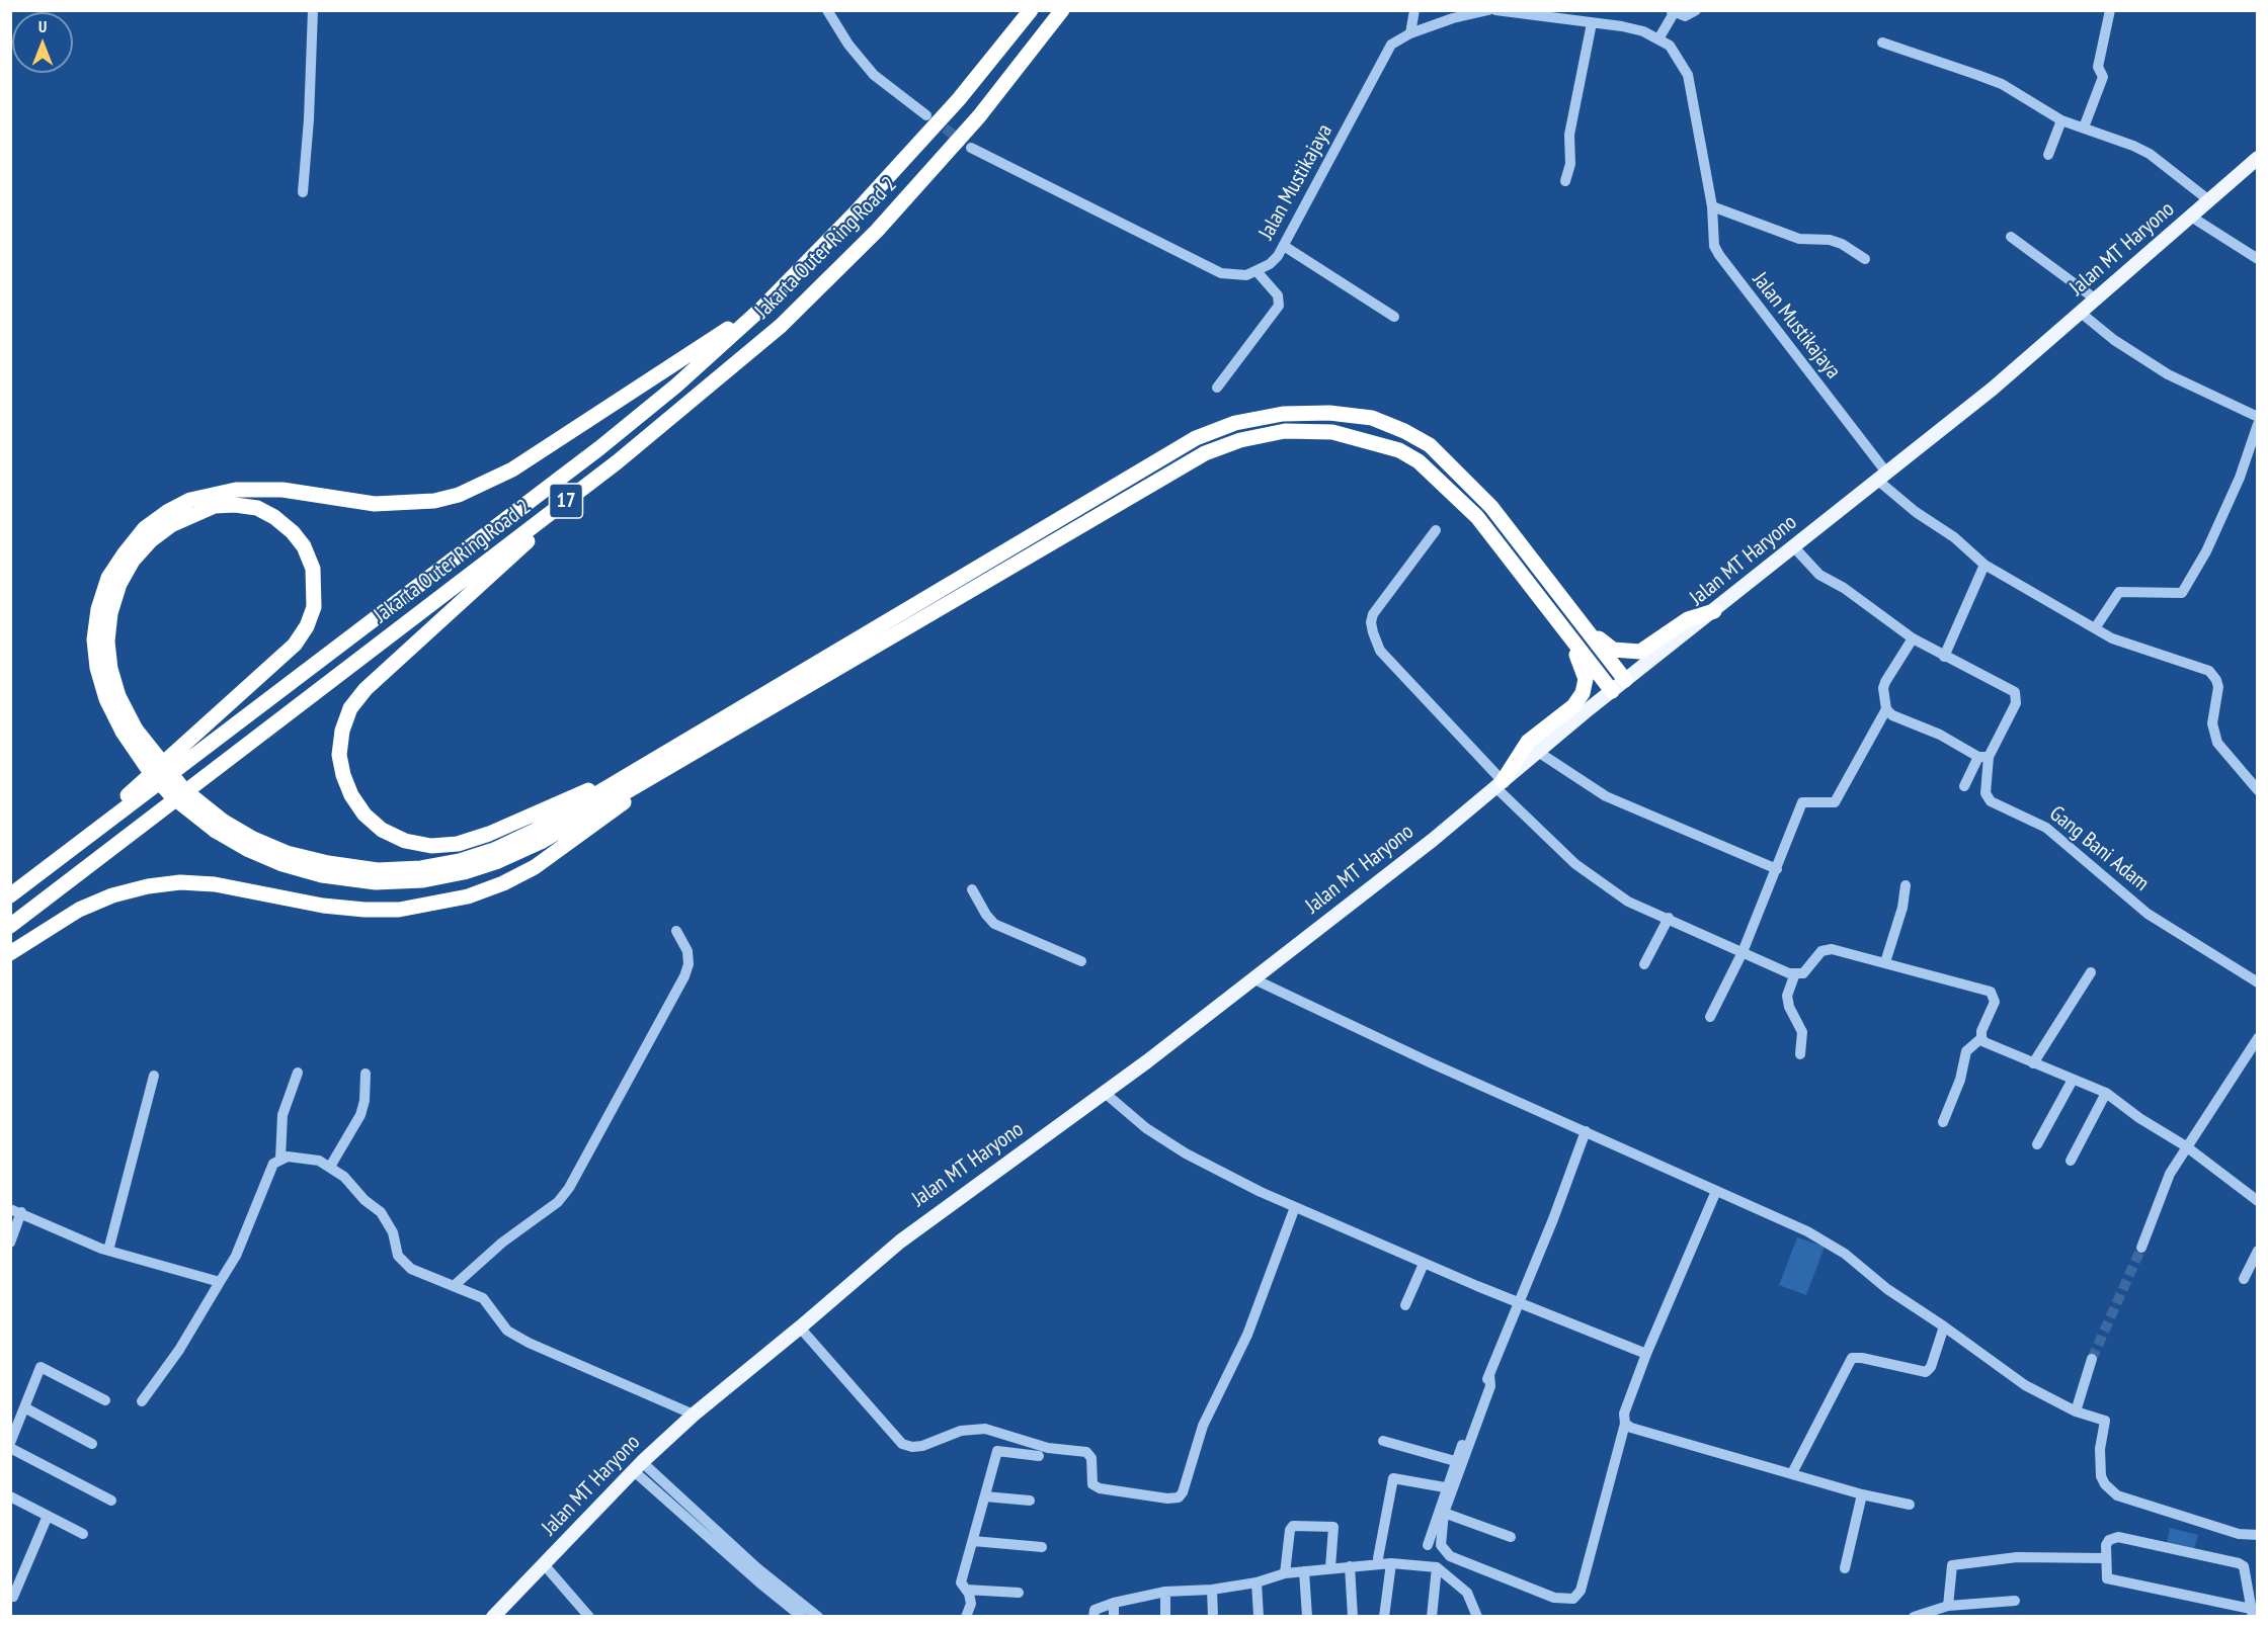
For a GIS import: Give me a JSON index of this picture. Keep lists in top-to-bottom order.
{
  "streets": {
    "highway": ["Jakarta Outer Ring Road 2", "17"],
    "main road": ["Jalan MT Haryono"],
    "street": ["Jalan Mustikajaya", "Gang Bani Adam"]
  },
  "crossings": [
    ["Jalan Mustikajaya", "Jalan MT Haryono"],
    ["Jalan MT Haryono", "Gang Bani Adam"]
  ],
  "north": "top"
}
